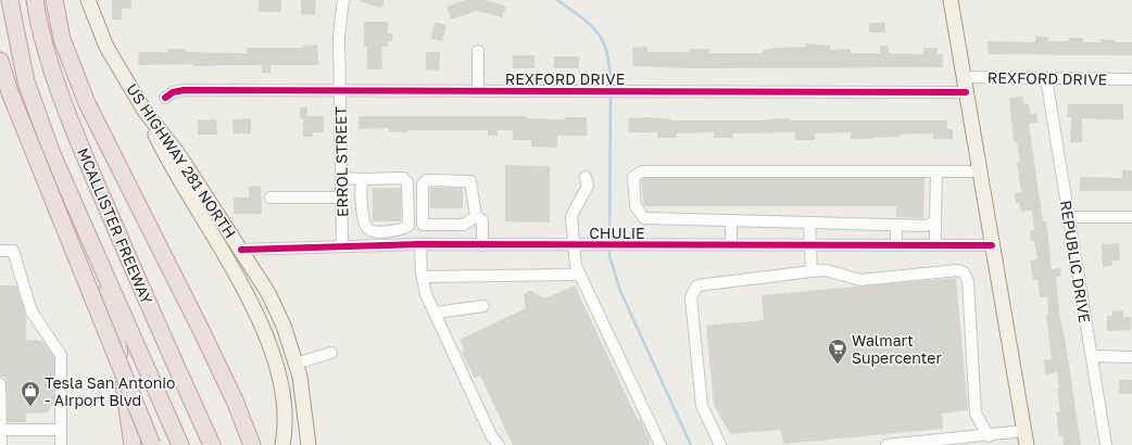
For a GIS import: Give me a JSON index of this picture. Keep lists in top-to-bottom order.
{
  "streets": {
    "highway": ["MCALLISTER FREEWAY"],
    "main road": ["US HIGHWAY 281 NORTH"],
    "street": [
      "REXFORD DRIVE",
      "ERROL STREET",
      "CHULIE",
      "REPUBLIC DRIVE"
    ]
  },
  "crossings": [
    ["REXFORD DRIVE", "ERROL STREET"],
    ["REXFORD DRIVE", "REPUBLIC DRIVE"],
    ["US HIGHWAY 281 NORTH", "CHULIE"],
    ["ERROL STREET", "CHULIE"]
  ],
  "places": {
    "supermarket": ["Walmart Supercenter"],
    "shop": ["Tesla San Antonio - Airport Blvd"]
  }
}
